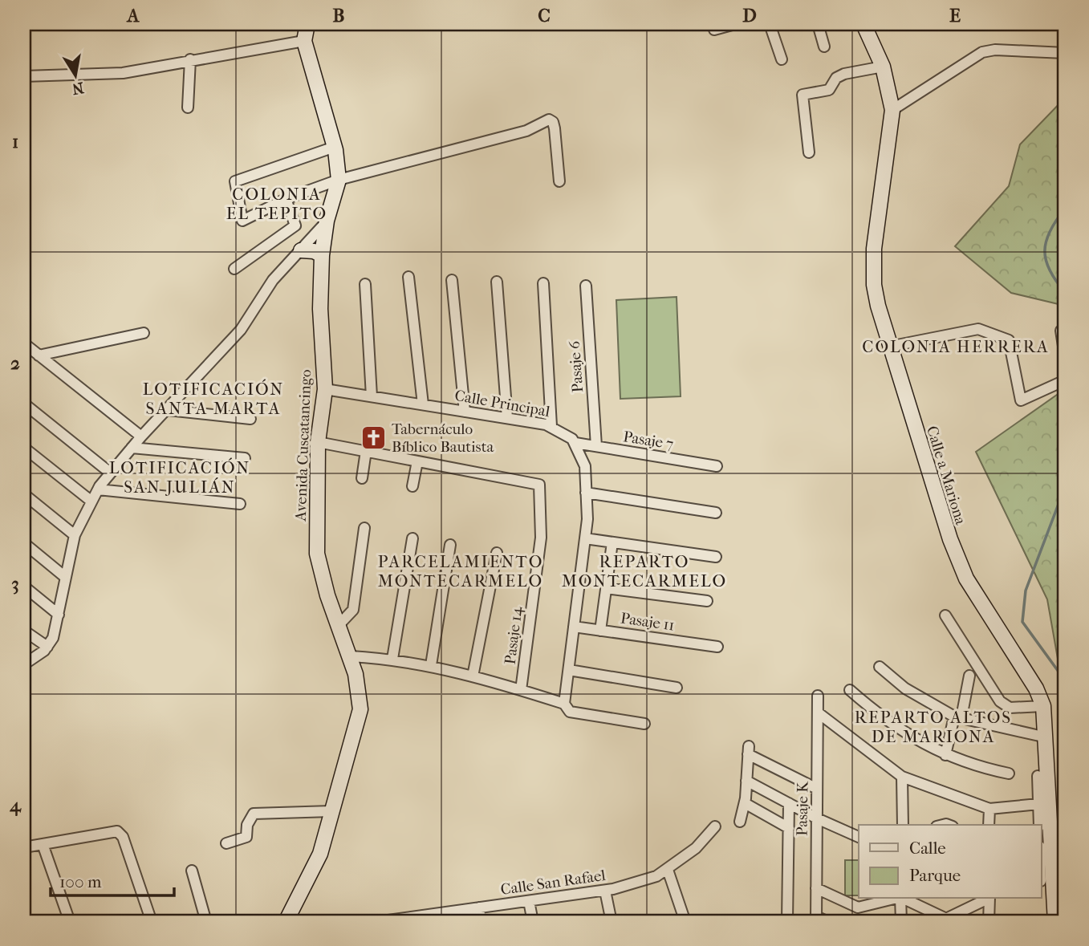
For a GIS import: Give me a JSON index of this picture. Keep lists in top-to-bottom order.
{
  "streets": {
    "street": [
      "Pasaje 6",
      "Calle Principal",
      "Pasaje 7",
      "Avenida Cuscatancingo",
      "Calle a Mariona",
      "Pasaje 11",
      "Pasaje 14",
      "Pasaje K",
      "Calle San Rafael"
    ]
  },
  "crossings": [
    ["Pasaje 6", "Pasaje 7"],
    ["Calle Principal", "Pasaje 7"],
    ["Calle Principal", "Avenida Cuscatancingo"]
  ],
  "districts": [
    "COLONIA EL TEPITO",
    "COLONIA HERRERA",
    "LOTIFICACIÓN SANTA MARTA",
    "LOTIFICACIÓN SAN JULIÁN",
    "PARCELAMIENTO MONTECARMELO",
    "REPARTO MONTECARMELO",
    "REPARTO ALTOS DE MARIONA"
  ],
  "places": {
    "church": ["Tabernáculo Bíblico Bautista"]
  },
  "legend": ["Calle", "Parque"],
  "scale_bar": "100 m",
  "north": "bottom",
  "grid": {
    "columns": [
      "A",
      "B",
      "C",
      "D",
      "E"
    ],
    "rows": [
      "1",
      "2",
      "3",
      "4"
    ]
  }
}
